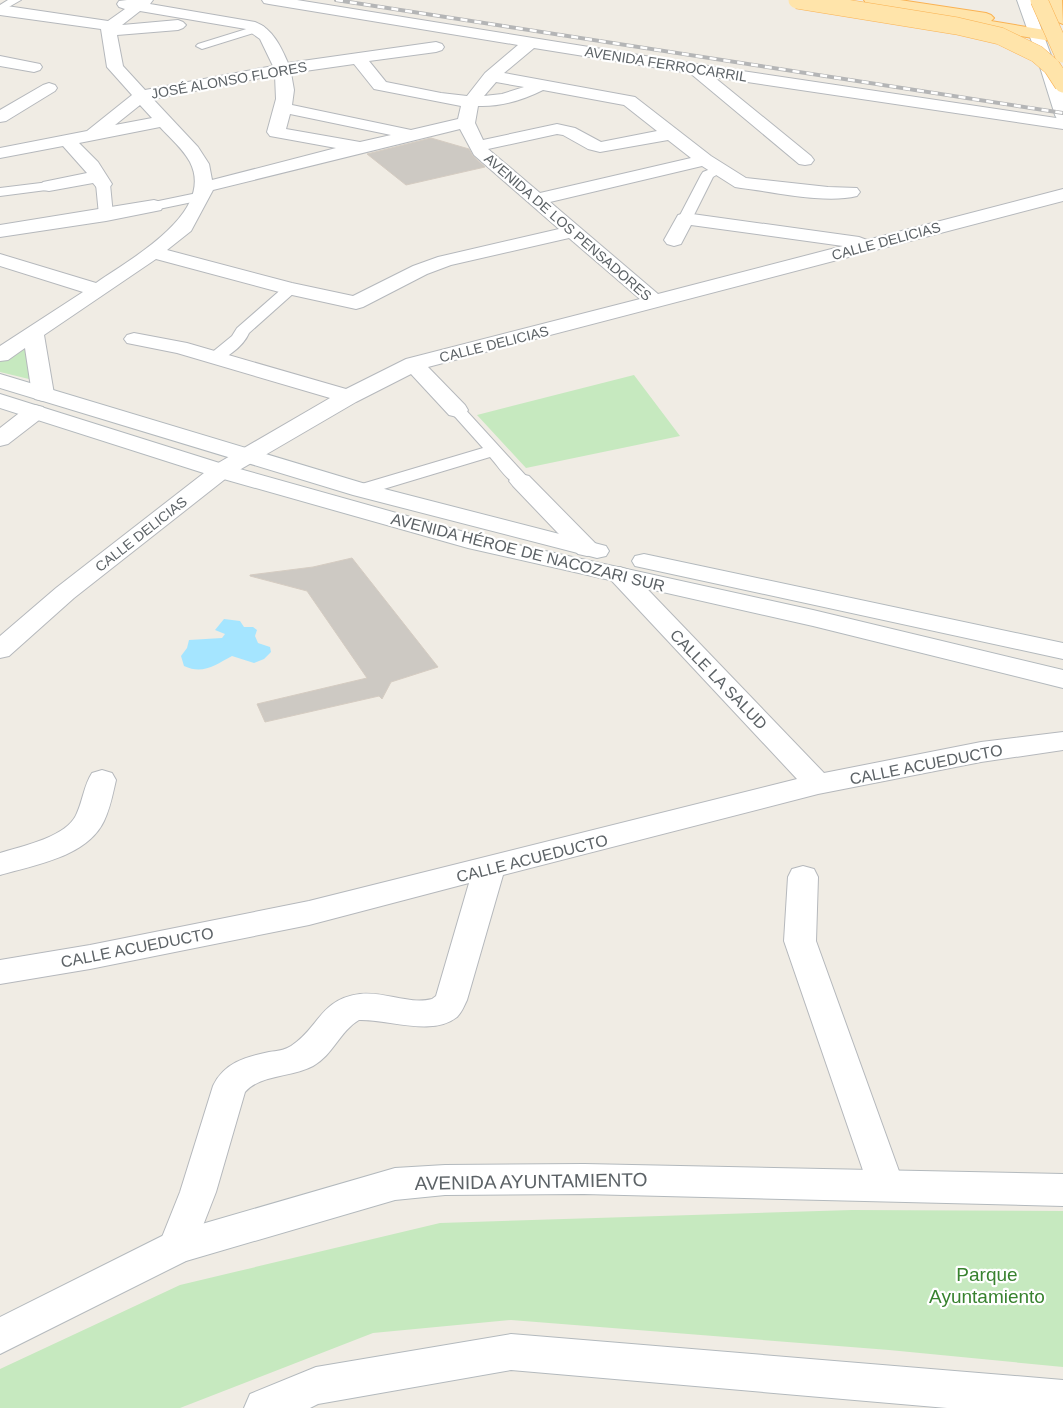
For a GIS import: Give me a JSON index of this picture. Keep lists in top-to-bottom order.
{
  "streets": {
    "street": [
      "AVENIDA FERROCARRIL",
      "JOSÉ ALONSO FLORES",
      "AVENIDA DE LOS PENSADORES",
      "CALLE DELICIAS",
      "AVENIDA HÉROE DE NACOZARI SUR",
      "CALLE LA SALUD",
      "CALLE ACUEDUCTO",
      "AVENIDA AYUNTAMIENTO"
    ]
  },
  "crossings": [
    ["AVENIDA DE LOS PENSADORES", "CALLE DELICIAS"],
    ["CALLE DELICIAS", "AVENIDA HÉROE DE NACOZARI SUR"],
    ["AVENIDA HÉROE DE NACOZARI SUR", "CALLE LA SALUD"],
    ["CALLE LA SALUD", "CALLE ACUEDUCTO"]
  ],
  "parks": ["Parque Ayuntamiento"]
}
